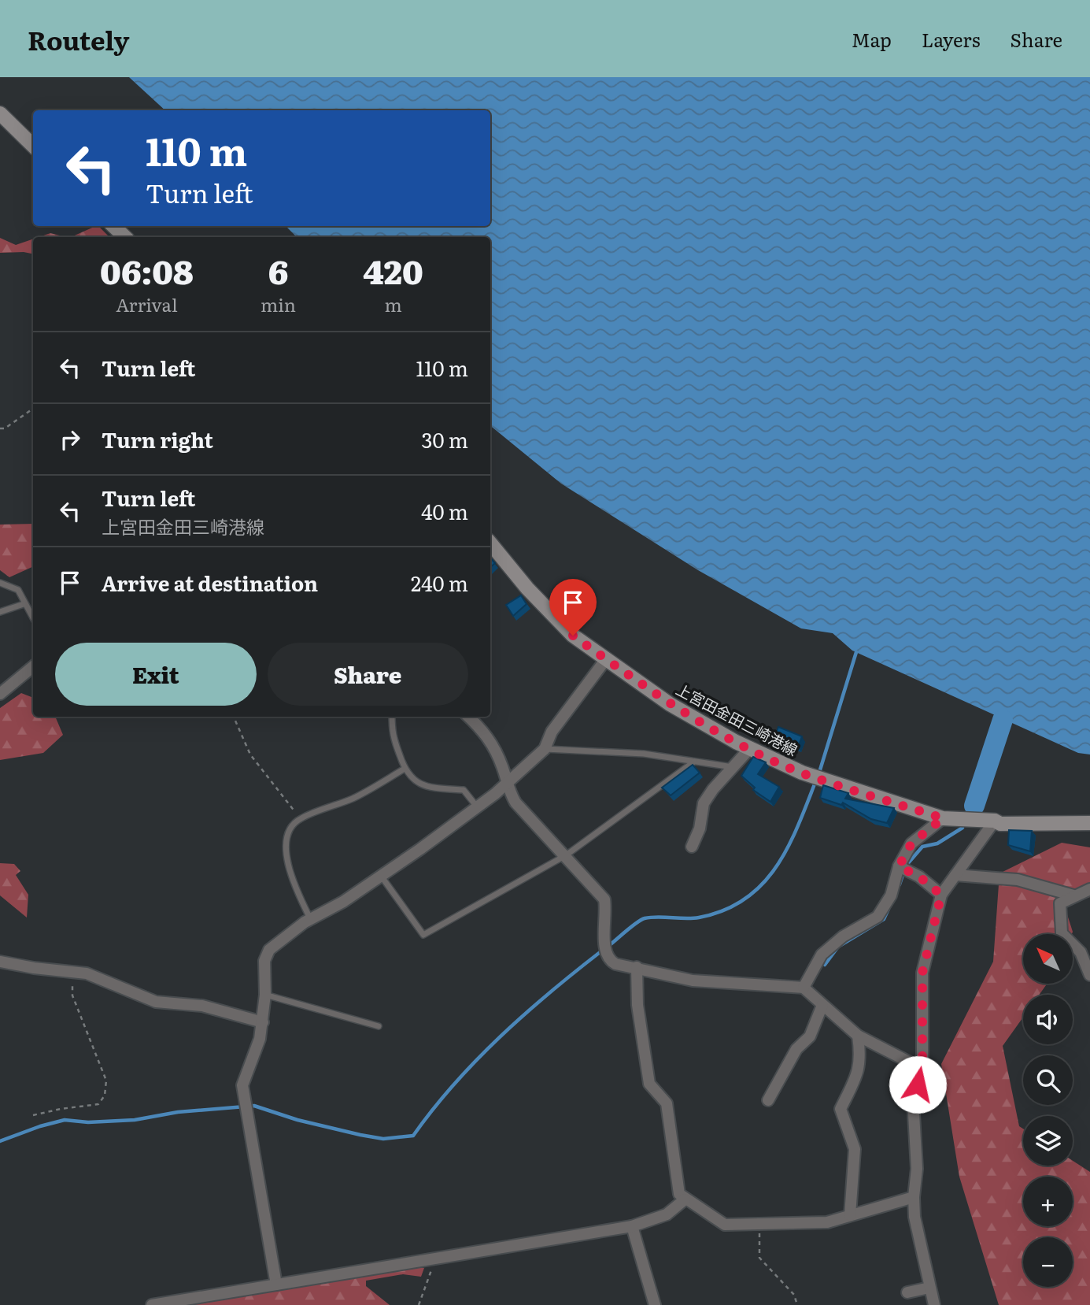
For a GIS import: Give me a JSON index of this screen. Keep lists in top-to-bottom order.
{
  "streets": {
    "main road": ["上宮田金田三崎港線"]
  },
  "north": "top left",
  "page": {
    "header": "Routely",
    "nav": ["Map", "Layers", "Share"],
    "turn": ["110 m", "Turn left"],
    "eta": [
      "06:08",
      "Arrival",
      "6",
      "min",
      "420",
      "m"
    ],
    "list": [
      {
        "name": "Turn left",
        "value": "110 m"
      },
      {
        "name": "Turn right",
        "value": "30 m"
      },
      {
        "name": "Turn left",
        "note": "上宮田金田三崎港線",
        "value": "40 m"
      },
      {
        "name": "Arrive at destination",
        "value": "240 m"
      }
    ],
    "buttons": ["Exit", "Share"],
    "map_buttons": ["+", "−"]
  }
}
